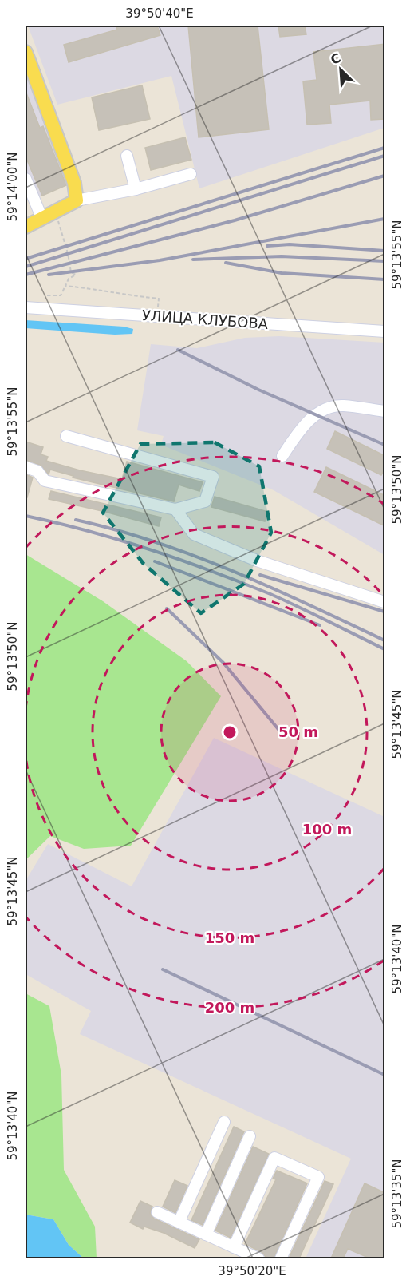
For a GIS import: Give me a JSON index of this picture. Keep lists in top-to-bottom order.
{
  "streets": {
    "street": ["УЛИЦА КЛУБОВА"]
  },
  "north": "top left",
  "coordinates": [
    "39°50'40\"E",
    "59°14'00\"N",
    "59°13'55\"N",
    "59°13'50\"N",
    "59°13'45\"N",
    "59°13'40\"N",
    "59°13'35\"N",
    "39°50'20\"E"
  ],
  "rings": [
    "50 m",
    "100 m",
    "150 m",
    "200 m"
  ]
}
